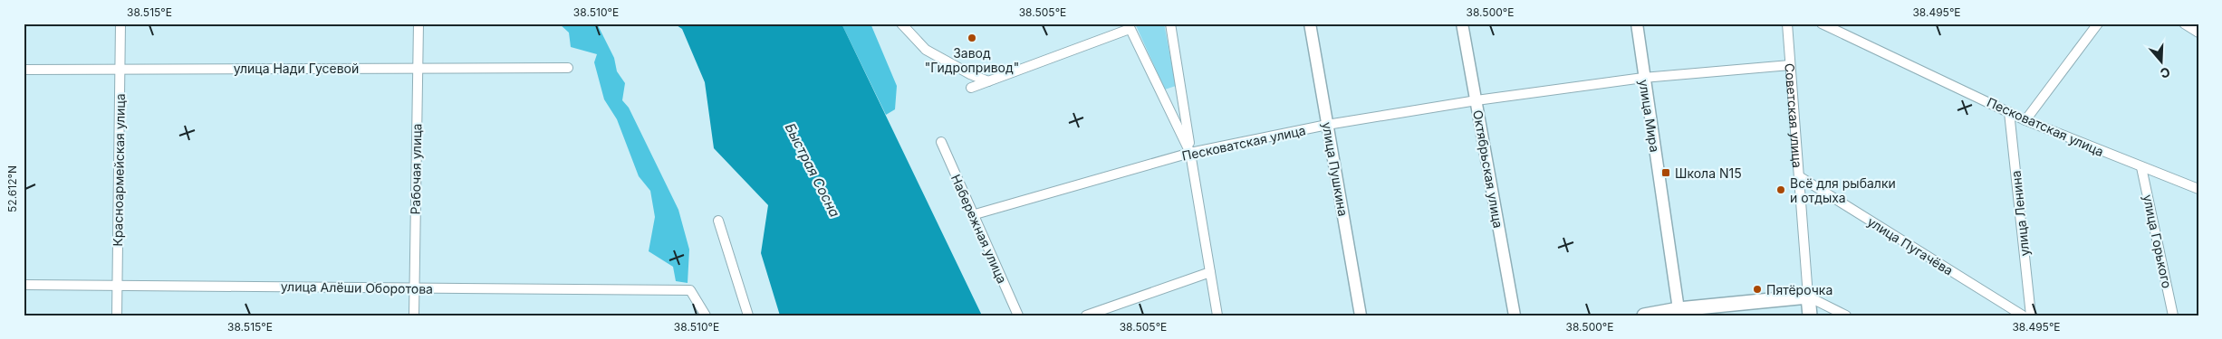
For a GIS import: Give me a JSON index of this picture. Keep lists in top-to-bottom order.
{
  "streets": {
    "main road": ["Советская улица"],
    "street": [
      "улица Нади Гусевой",
      "улица Мира",
      "Песковатская улица",
      "Рабочая улица",
      "улица Пушкина",
      "Октябрьская улица",
      "Красноармейская улица",
      "улица Ленина",
      "Набережная улица",
      "улица Горького",
      "улица Пугачёва",
      "улица Алёши Оборотова"
    ]
  },
  "crossings": [
    ["улица Нади Гусевой", "Рабочая улица"],
    ["улица Нади Гусевой", "Красноармейская улица"],
    ["улица Мира", "Песковатская улица"],
    ["Советская улица", "Песковатская улица"],
    ["Советская улица", "улица Пугачёва"],
    ["Песковатская улица", "улица Пушкина"],
    ["Песковатская улица", "Октябрьская улица"],
    ["Песковатская улица", "улица Ленина"],
    ["Песковатская улица", "Набережная улица"],
    ["Песковатская улица", "улица Горького"],
    ["Рабочая улица", "улица Алёши Оборотова"],
    ["Красноармейская улица", "улица Алёши Оборотова"]
  ],
  "water": ["Быстрая Сосна"],
  "places": {
    "other": ["Завод \"Гидропривод\"", "Всё для рыбалки и отдыха", "Пятёрочка"],
    "transit": ["Школа N15"]
  },
  "north": "bottom",
  "coordinates": [
    "38.515°E",
    "38.510°E",
    "38.505°E",
    "38.500°E",
    "38.495°E",
    "52.612°N"
  ]
}
